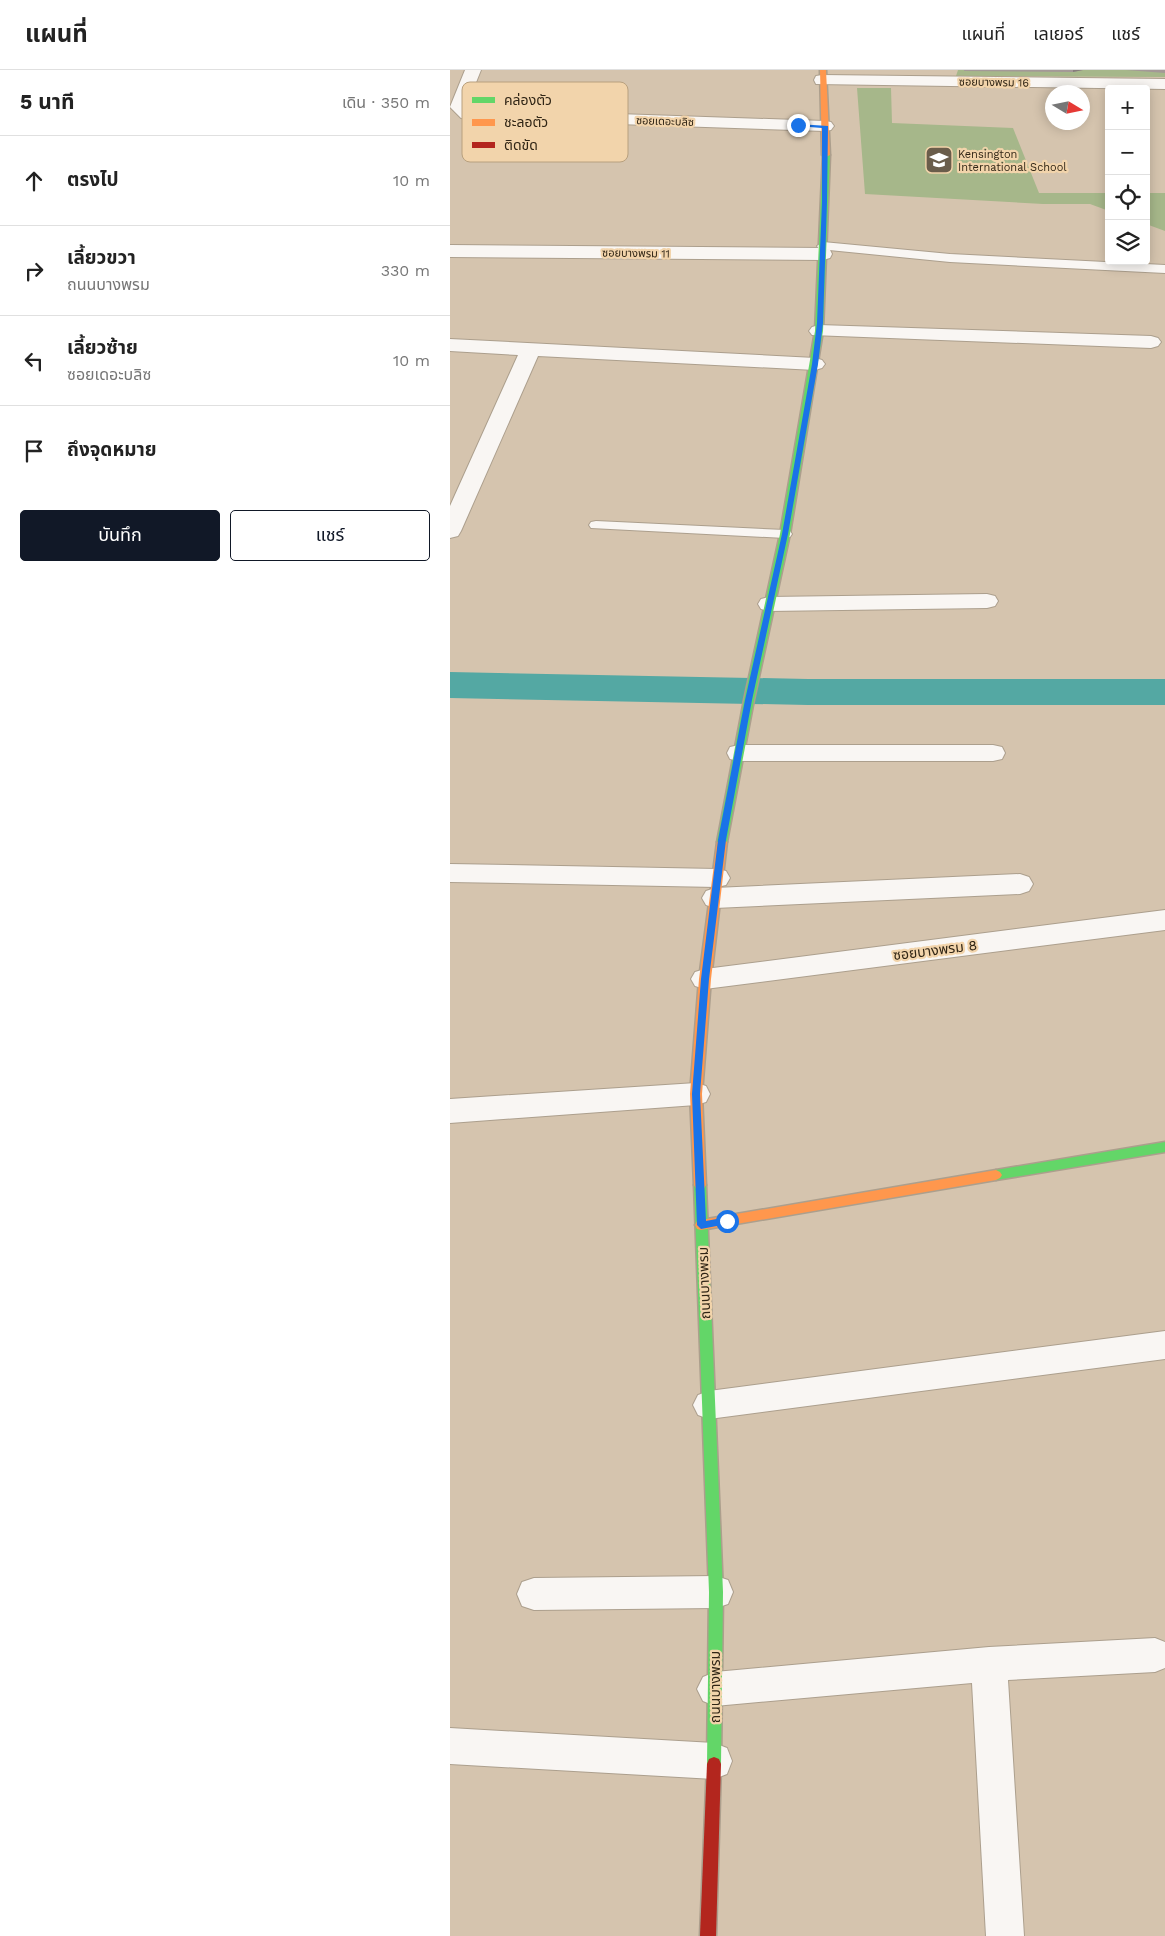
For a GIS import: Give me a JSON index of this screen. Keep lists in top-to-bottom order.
{
  "streets": {
    "street": [
      "ซอยบางพรม 16",
      "ซอยเดอะบลิซ",
      "ซอยบางพรม 11",
      "ซอยบางพรม 8",
      "ถนนบางพรม"
    ]
  },
  "crossings": [
    ["ซอยบางพรม 16", "ถนนบางพรม"],
    ["ซอยเดอะบลิซ", "ถนนบางพรม"],
    ["ซอยบางพรม 11", "ถนนบางพรม"],
    ["ซอยบางพรม 8", "ถนนบางพรม"]
  ],
  "places": {
    "school or university": ["Kensington International School"]
  },
  "legend": ["คล่องตัว", "ชะลอตัว", "ติดขัด"],
  "north": "right",
  "page": {
    "header": "แผนที่",
    "nav": ["แผนที่", "เลเยอร์", "แชร์"],
    "heading": ["5 นาที", "เดิน · 350 m"],
    "map_buttons": ["+", "−"],
    "list": [
      ["ตรงไป", "10 m"],
      ["เลี้ยวขวา", "ถนนบางพรม", "330 m"],
      ["เลี้ยวซ้าย", "ซอยเดอะบลิซ", "10 m"],
      "ถึงจุดหมาย"
    ],
    "buttons": ["บันทึก", "แชร์"]
  }
}
